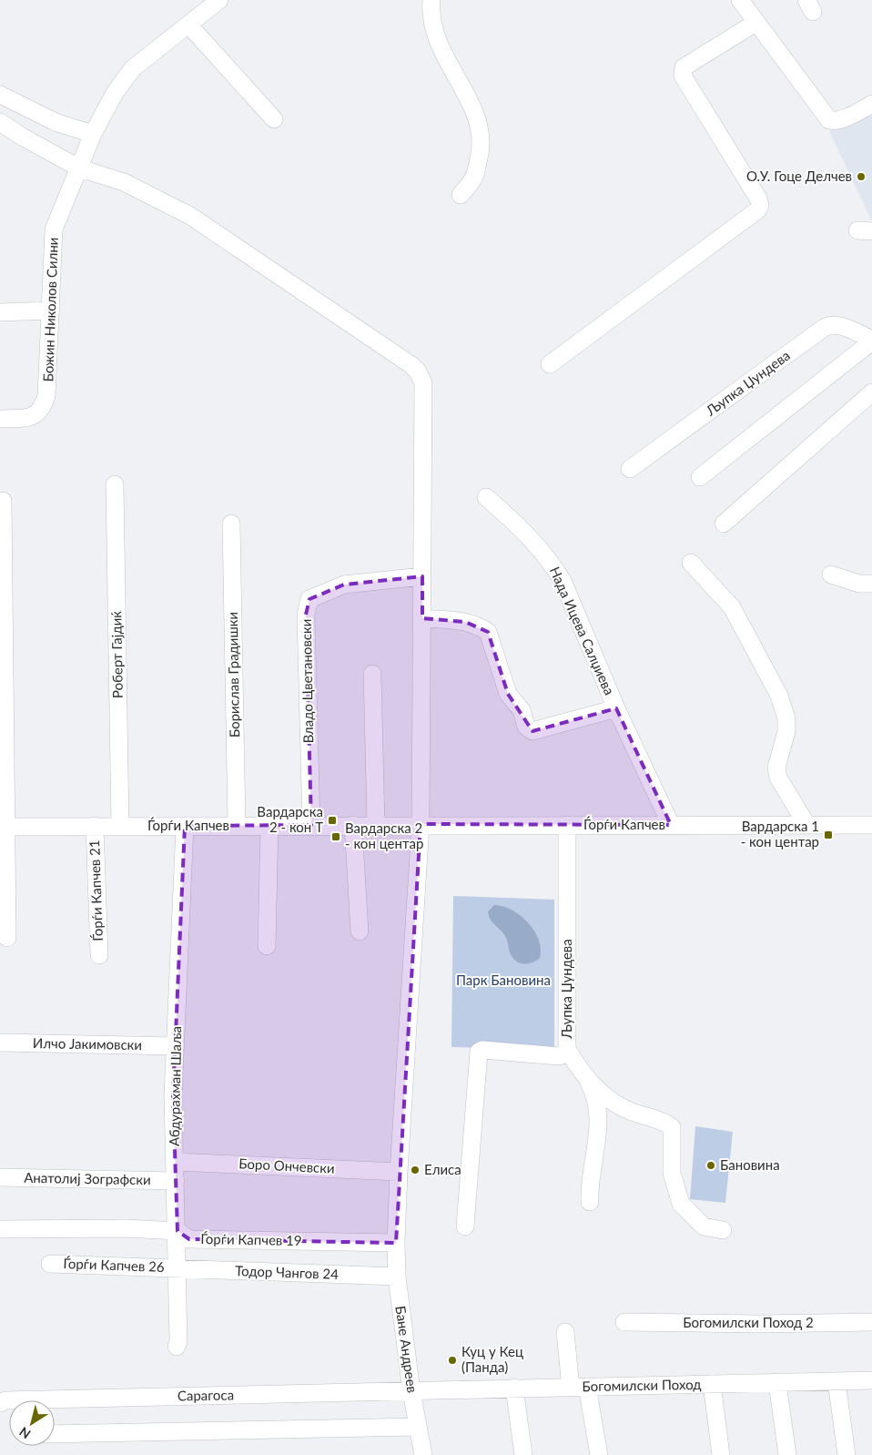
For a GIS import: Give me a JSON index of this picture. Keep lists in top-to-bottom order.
{
  "streets": {
    "street": [
      "Божин Николов Силни",
      "Љупка Џундева",
      "Нада Ицева Салџиева",
      "Роберт Гајдиќ",
      "Борислав Градишки",
      "Владо Цветановски",
      "Ѓорѓи Капчев",
      "Ѓорѓи Капчев 21",
      "Илчо Јакимовски",
      "Абдурахман Шаља",
      "Боро Ончевски",
      "Анатолиј Зографски",
      "Ѓорѓи Капчев 19",
      "Ѓорѓи Капчев 26",
      "Тодор Чангов 24",
      "Богомилски Поход 2",
      "Бане Андреев",
      "Богомилски Поход",
      "Сарагоса"
    ]
  },
  "crossings": [
    ["Љупка Џундева", "Ѓорѓи Капчев"],
    ["Нада Ицева Салџиева", "Ѓорѓи Капчев"],
    ["Роберт Гајдиќ", "Ѓорѓи Капчев"],
    ["Борислав Градишки", "Ѓорѓи Капчев"],
    ["Владо Цветановски", "Ѓорѓи Капчев"],
    ["Ѓорѓи Капчев", "Ѓорѓи Капчев 21"],
    ["Ѓорѓи Капчев", "Абдурахман Шаља"],
    ["Илчо Јакимовски", "Абдурахман Шаља"],
    ["Абдурахман Шаља", "Боро Ончевски"],
    ["Абдурахман Шаља", "Анатолиј Зографски"],
    ["Абдурахман Шаља", "Ѓорѓи Капчев 19"],
    ["Абдурахман Шаља", "Ѓорѓи Капчев 26"],
    ["Абдурахман Шаља", "Тодор Чангов 24"],
    ["Ѓорѓи Капчев 19", "Бане Андреев"],
    ["Ѓорѓи Капчев 26", "Тодор Чангов 24"],
    ["Тодор Чангов 24", "Бане Андреев"],
    ["Бане Андреев", "Богомилски Поход"],
    ["Бане Андреев", "Сарагоса"],
    ["Богомилски Поход", "Сарагоса"]
  ],
  "parks": ["Парк Бановина"],
  "places": {
    "other": [
      "О.У. Гоце Делчев",
      "Бановина",
      "Елиса",
      "Куц у Кец (Панда)"
    ],
    "transit": ["Вардарска 2 - кон Т", "Вардарска 1 - кон центар", "Вардарска 2 - кон центар"]
  },
  "north": "bottom left"
}
